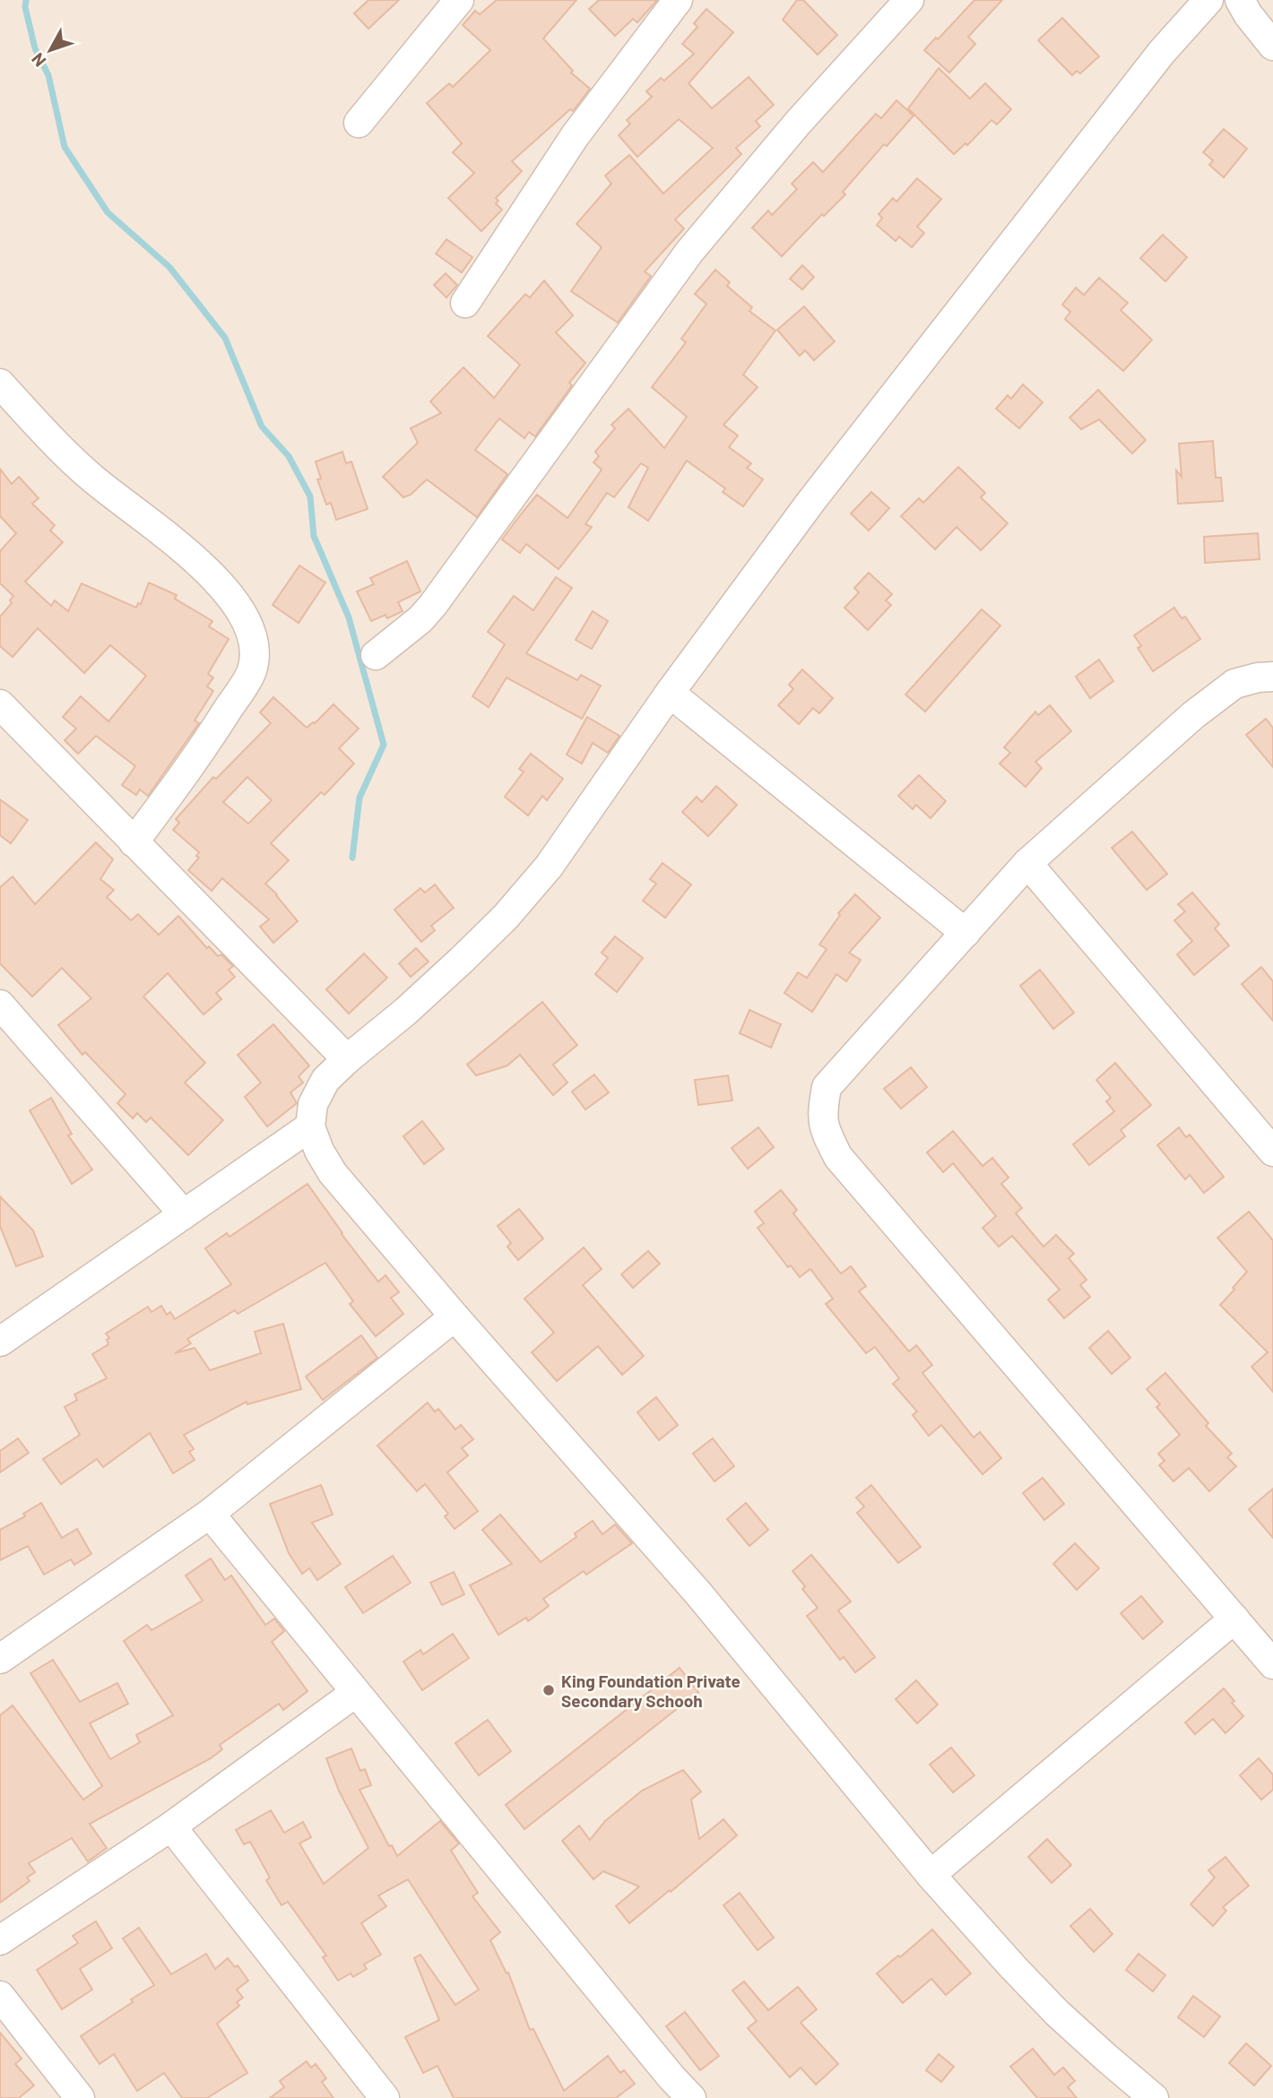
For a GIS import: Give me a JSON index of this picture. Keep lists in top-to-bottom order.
{
  "places": ["King Foundation Private Secondary Schooh"],
  "north": "bottom left"
}
